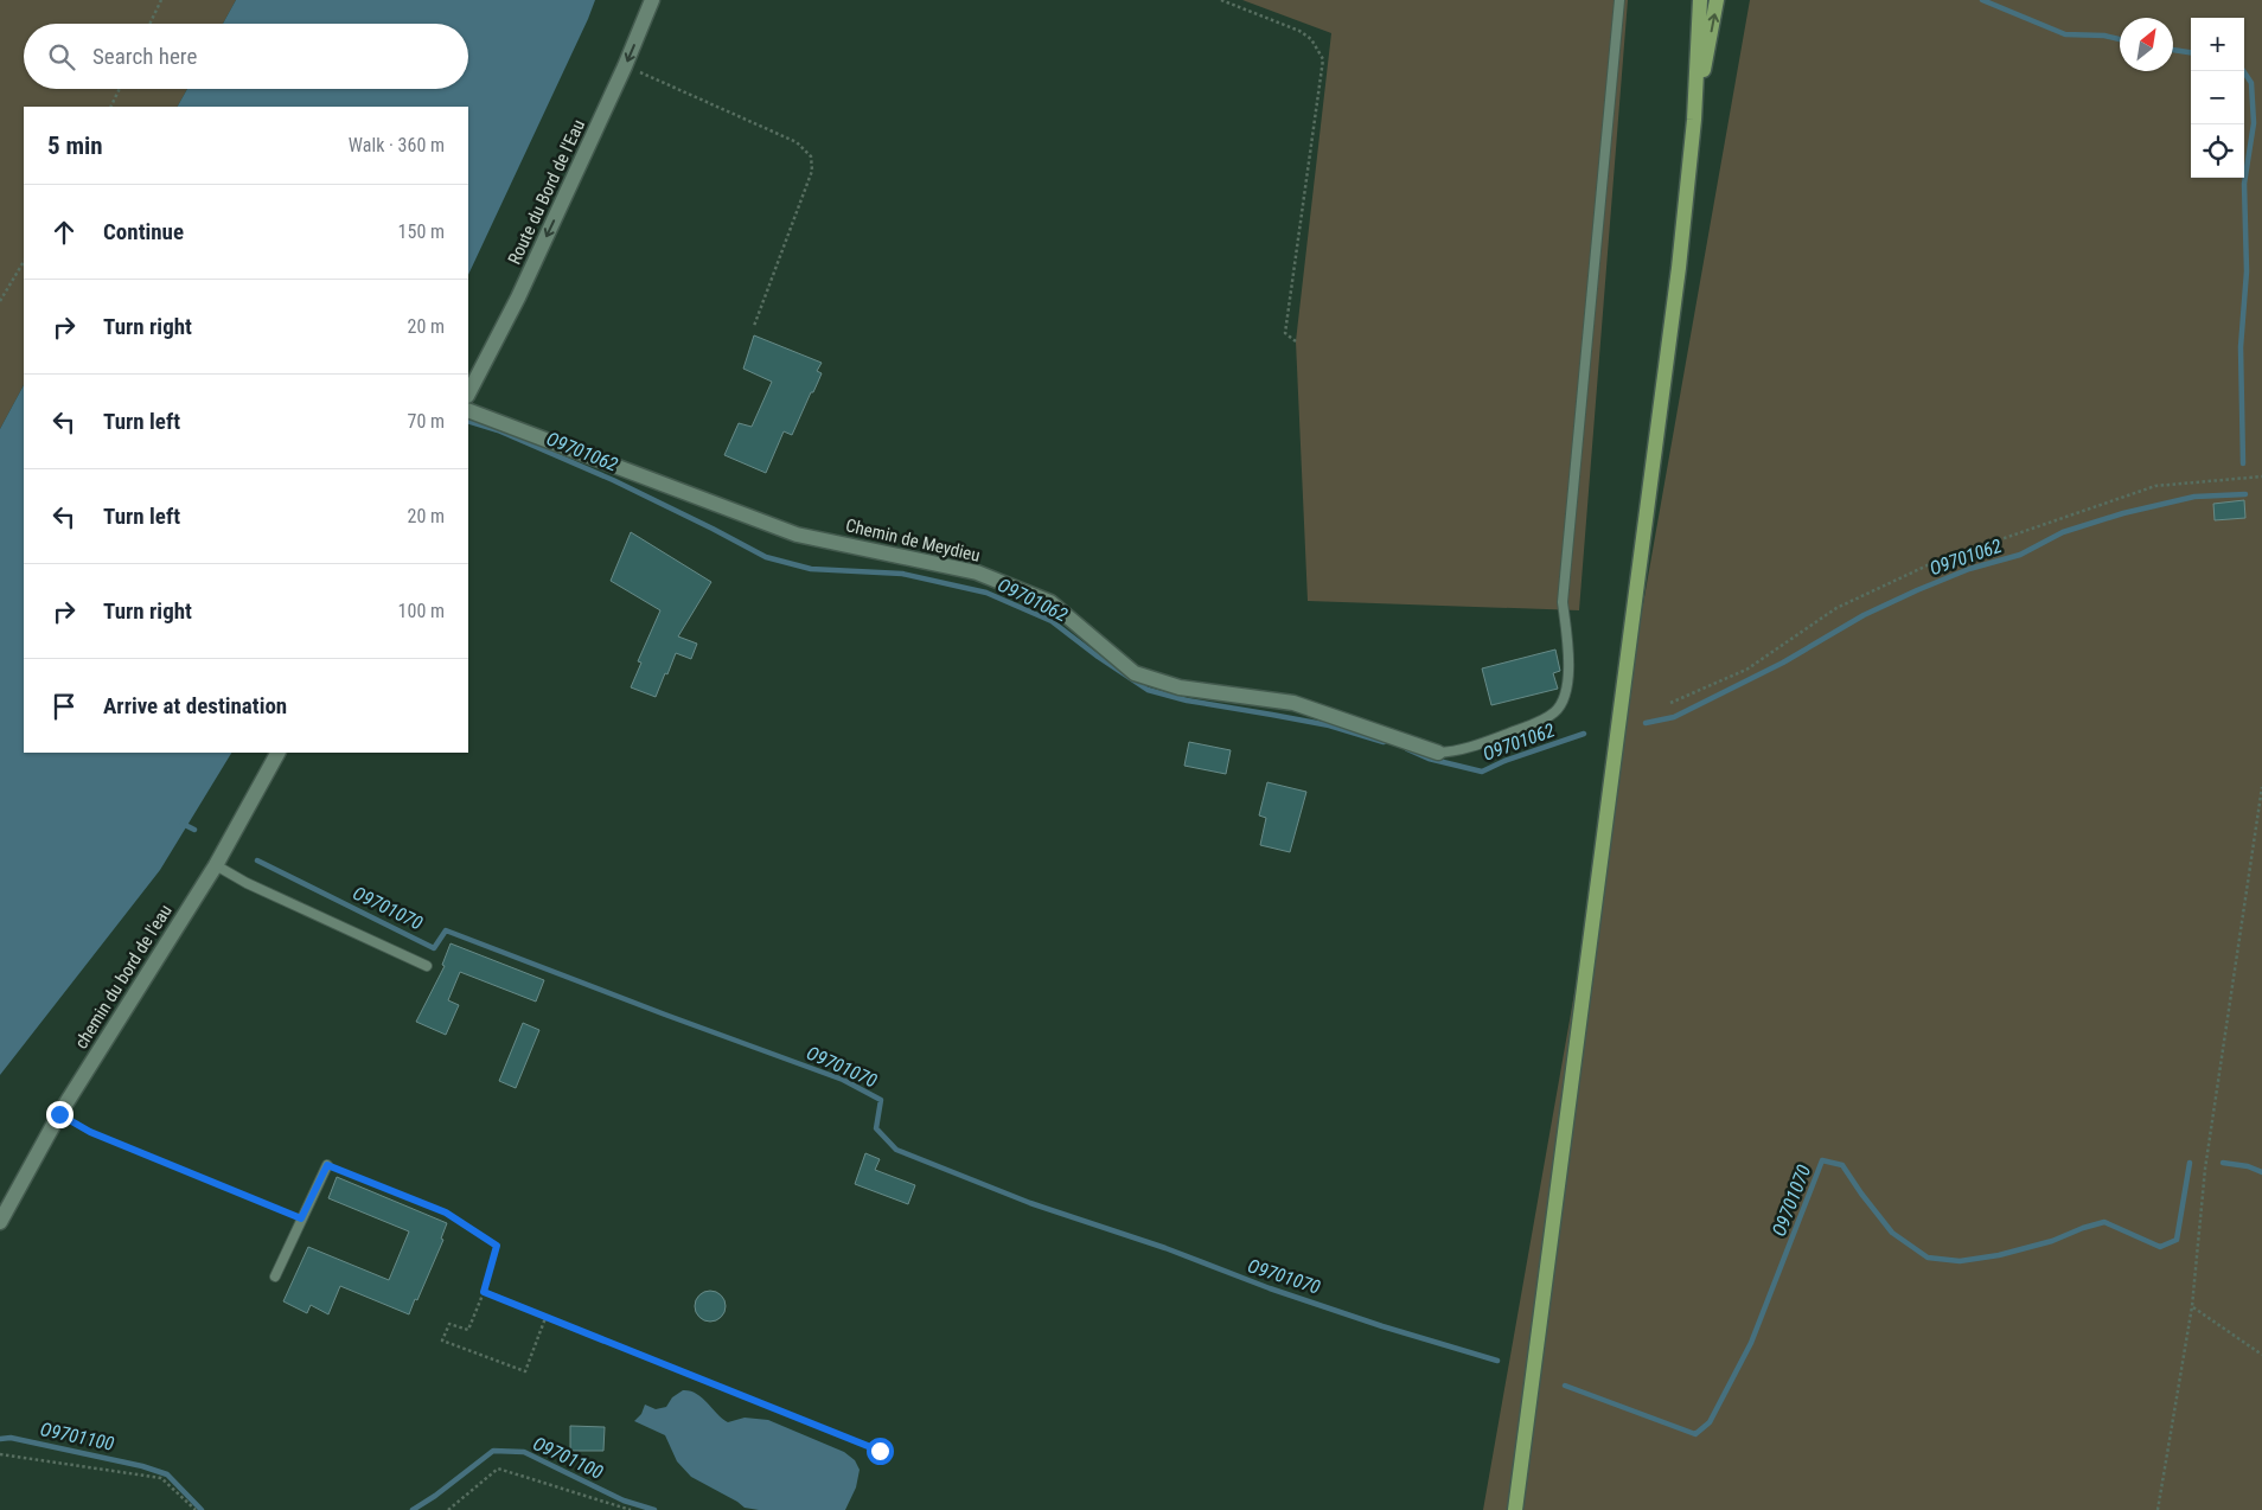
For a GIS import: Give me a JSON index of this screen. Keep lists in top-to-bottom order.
{
  "streets": {
    "street": ["Route du Bord de l'Eau", "Chemin de Meydieu", "chemin du bord de l'eau"]
  },
  "one_way": ["Route du Bord de l'Eau"],
  "water": ["O9701062", "O9701070", "O9701100"],
  "north": "top right",
  "page": {
    "map_buttons": ["+", "−"],
    "search": "Search here",
    "heading": ["5 min", "Walk · 360 m"],
    "list": [
      ["Continue", "150 m"],
      ["Turn right", "20 m"],
      ["Turn left", "70 m"],
      ["Turn left", "20 m"],
      ["Turn right", "100 m"],
      "Arrive at destination"
    ]
  }
}
